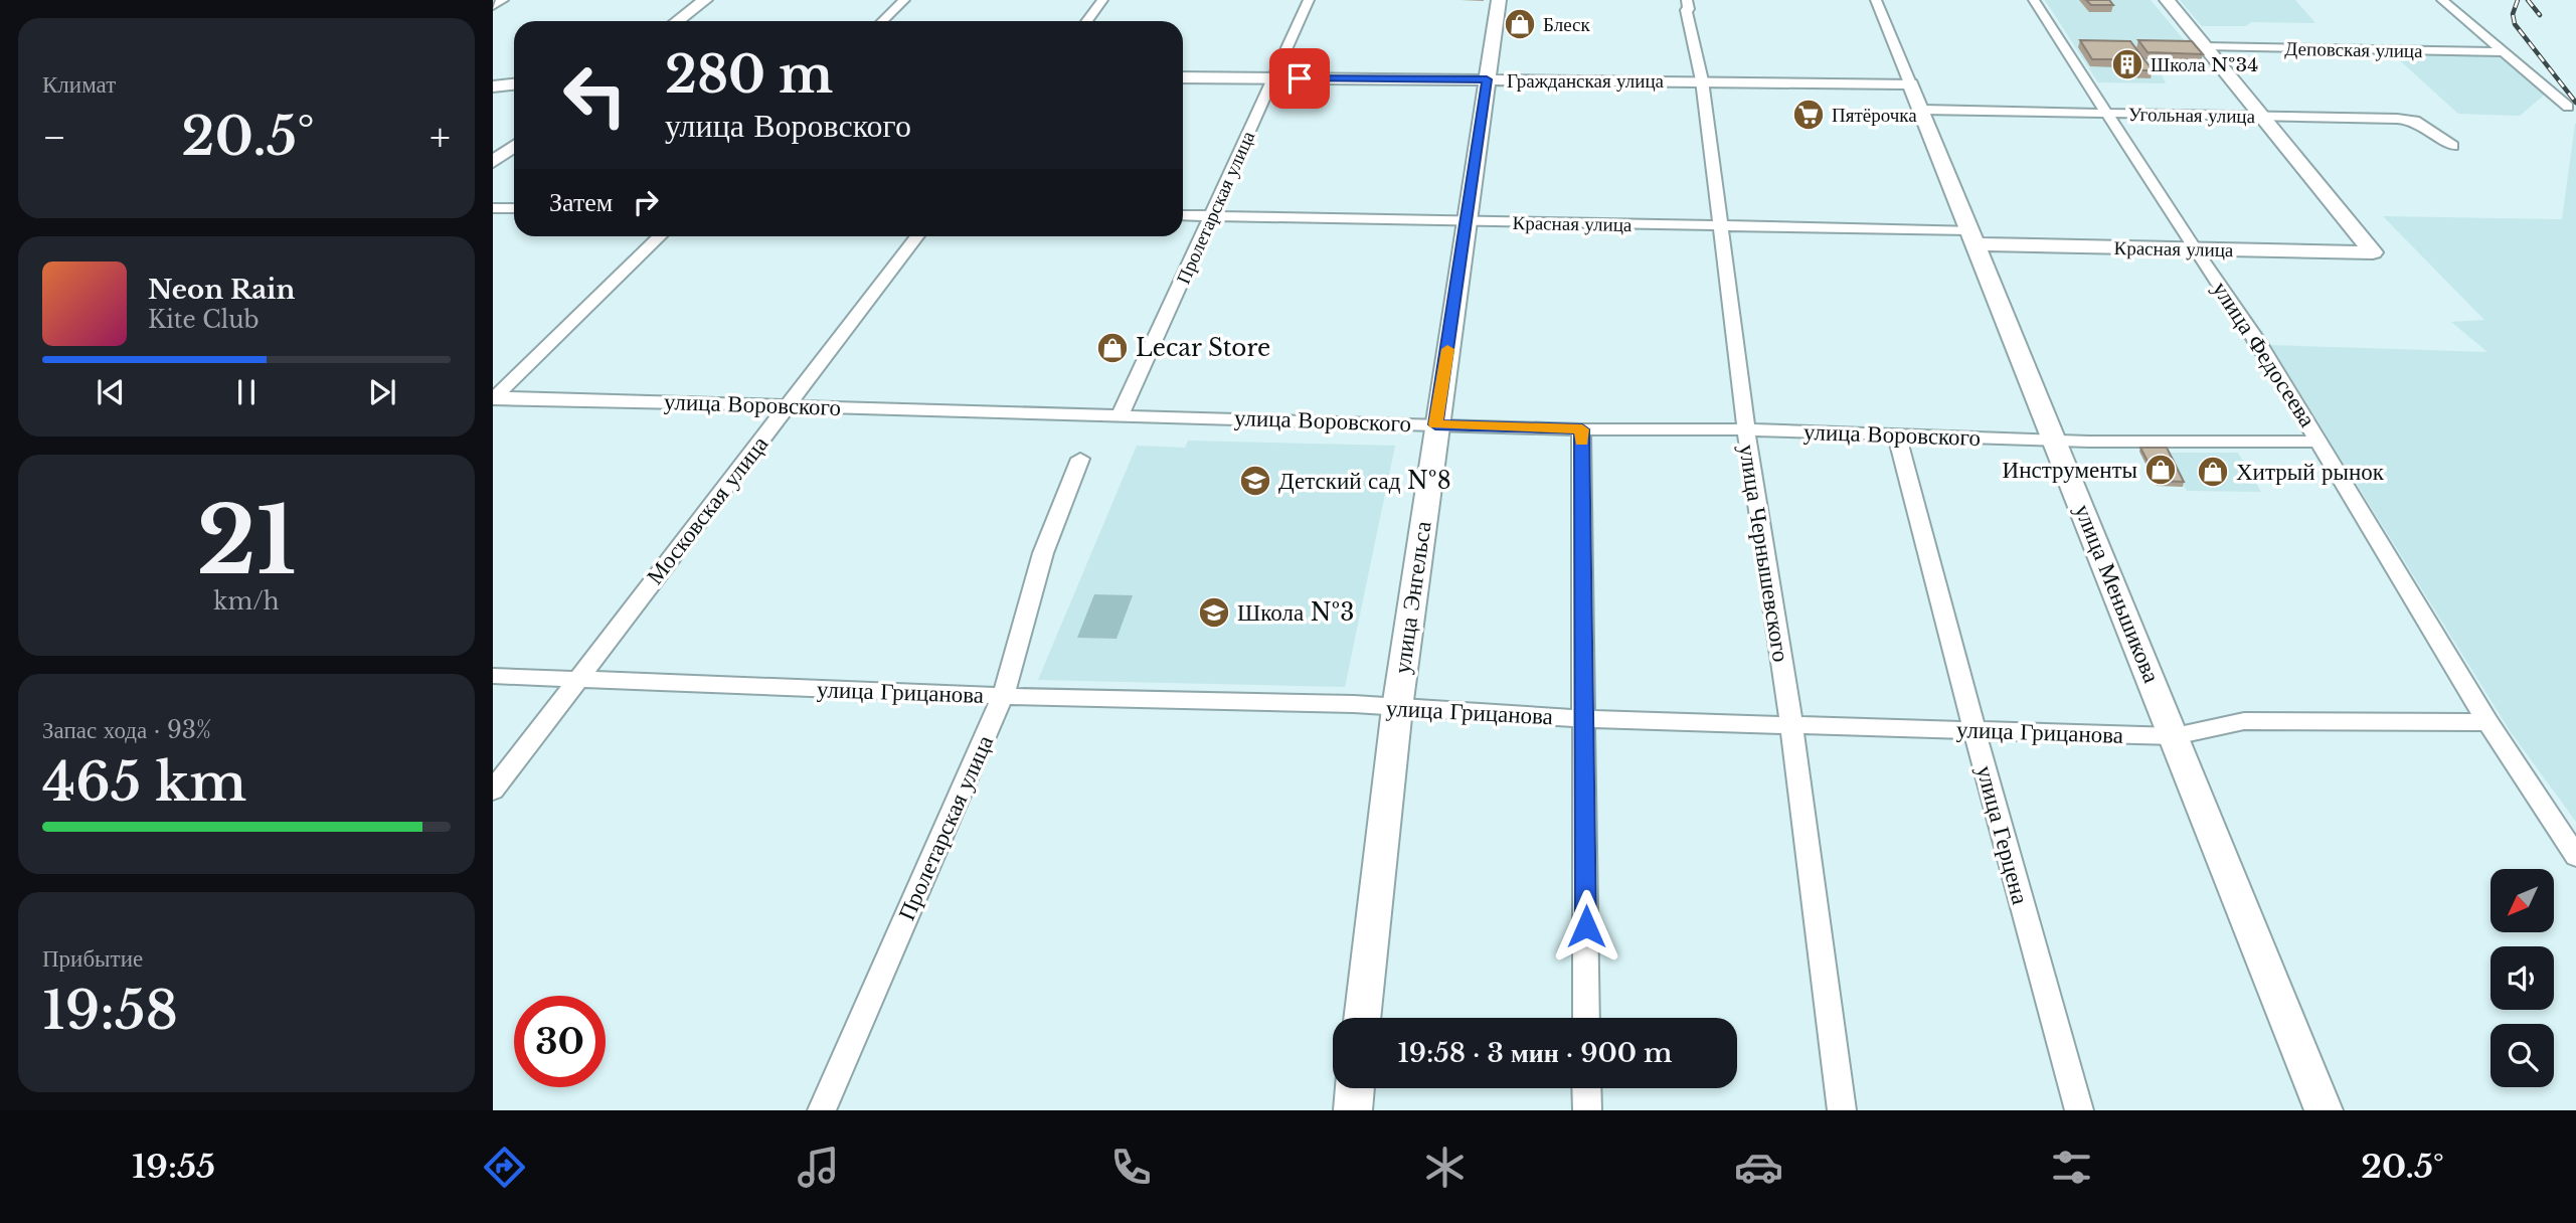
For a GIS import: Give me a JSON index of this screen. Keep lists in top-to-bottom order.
{
  "streets": {
    "main road": ["улица Энгельса"],
    "street": [
      "Деповская улица",
      "Гражданская улица",
      "Угольная улица",
      "Пролетарская улица",
      "Красная улица",
      "улица Федосеева",
      "улица Воровского",
      "Московская улица",
      "улица Чернышевского",
      "улица Меньшикова",
      "улица Грицанова",
      "улица Герцена"
    ]
  },
  "crossings": [
    ["Гражданская улица", "Пролетарская улица"],
    ["Гражданская улица", "улица Чернышевского"],
    ["Гражданская улица", "улица Меньшикова"],
    ["Гражданская улица", "улица Энгельса"],
    ["Угольная улица", "Красная улица"],
    ["Угольная улица", "улица Федосеева"],
    ["Угольная улица", "улица Меньшикова"],
    ["Пролетарская улица", "Красная улица"],
    ["Пролетарская улица", "улица Воровского"],
    ["Пролетарская улица", "улица Грицанова"],
    ["Красная улица", "улица Федосеева"],
    ["Красная улица", "улица Чернышевского"],
    ["Красная улица", "улица Меньшикова"],
    ["Красная улица", "улица Энгельса"],
    ["улица Федосеева", "улица Воровского"],
    ["улица Федосеева", "улица Грицанова"],
    ["улица Воровского", "Московская улица"],
    ["улица Воровского", "улица Чернышевского"],
    ["улица Воровского", "улица Меньшикова"],
    ["улица Воровского", "улица Энгельса"],
    ["улица Воровского", "улица Герцена"],
    ["Московская улица", "улица Грицанова"],
    ["улица Чернышевского", "улица Грицанова"],
    ["улица Меньшикова", "улица Грицанова"],
    ["улица Энгельса", "улица Грицанова"],
    ["улица Грицанова", "улица Герцена"]
  ],
  "places": {
    "shop": [
      "Блеск",
      "Lecar Store",
      "Инструменты",
      "Хитрый рынок"
    ],
    "building": ["Школа №34"],
    "supermarket": ["Пятёрочка"],
    "school or university": ["Детский сад №8", "Школа №3"]
  },
  "north": "bottom left",
  "page": {
    "tile": [
      "Климат",
      ["21", "km/h"],
      ["Запас хода · 93%", "465 km"],
      ["Прибытие", "19:58"]
    ],
    "turn": ["280 m", "улица Воровского"],
    "heat": ["−", "20.5°", "+"],
    "then": "Затем",
    "song": ["Neon Rain", "Kite Club"],
    "limit": "30",
    "trip": "19:58 · 3 мин · 900 m",
    "tabs": ["19:55", "20.5°"]
  }
}
